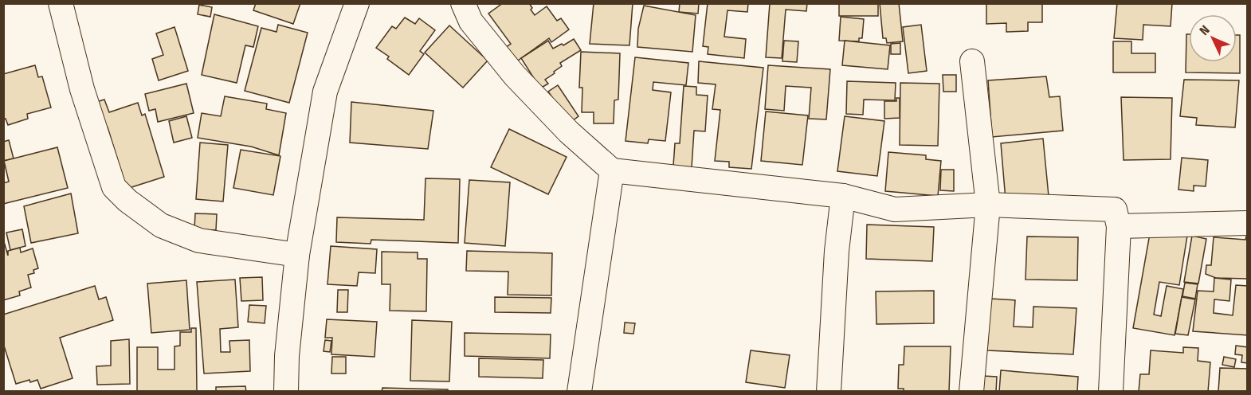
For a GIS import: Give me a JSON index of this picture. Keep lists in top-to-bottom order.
{
  "north": "top left"
}
